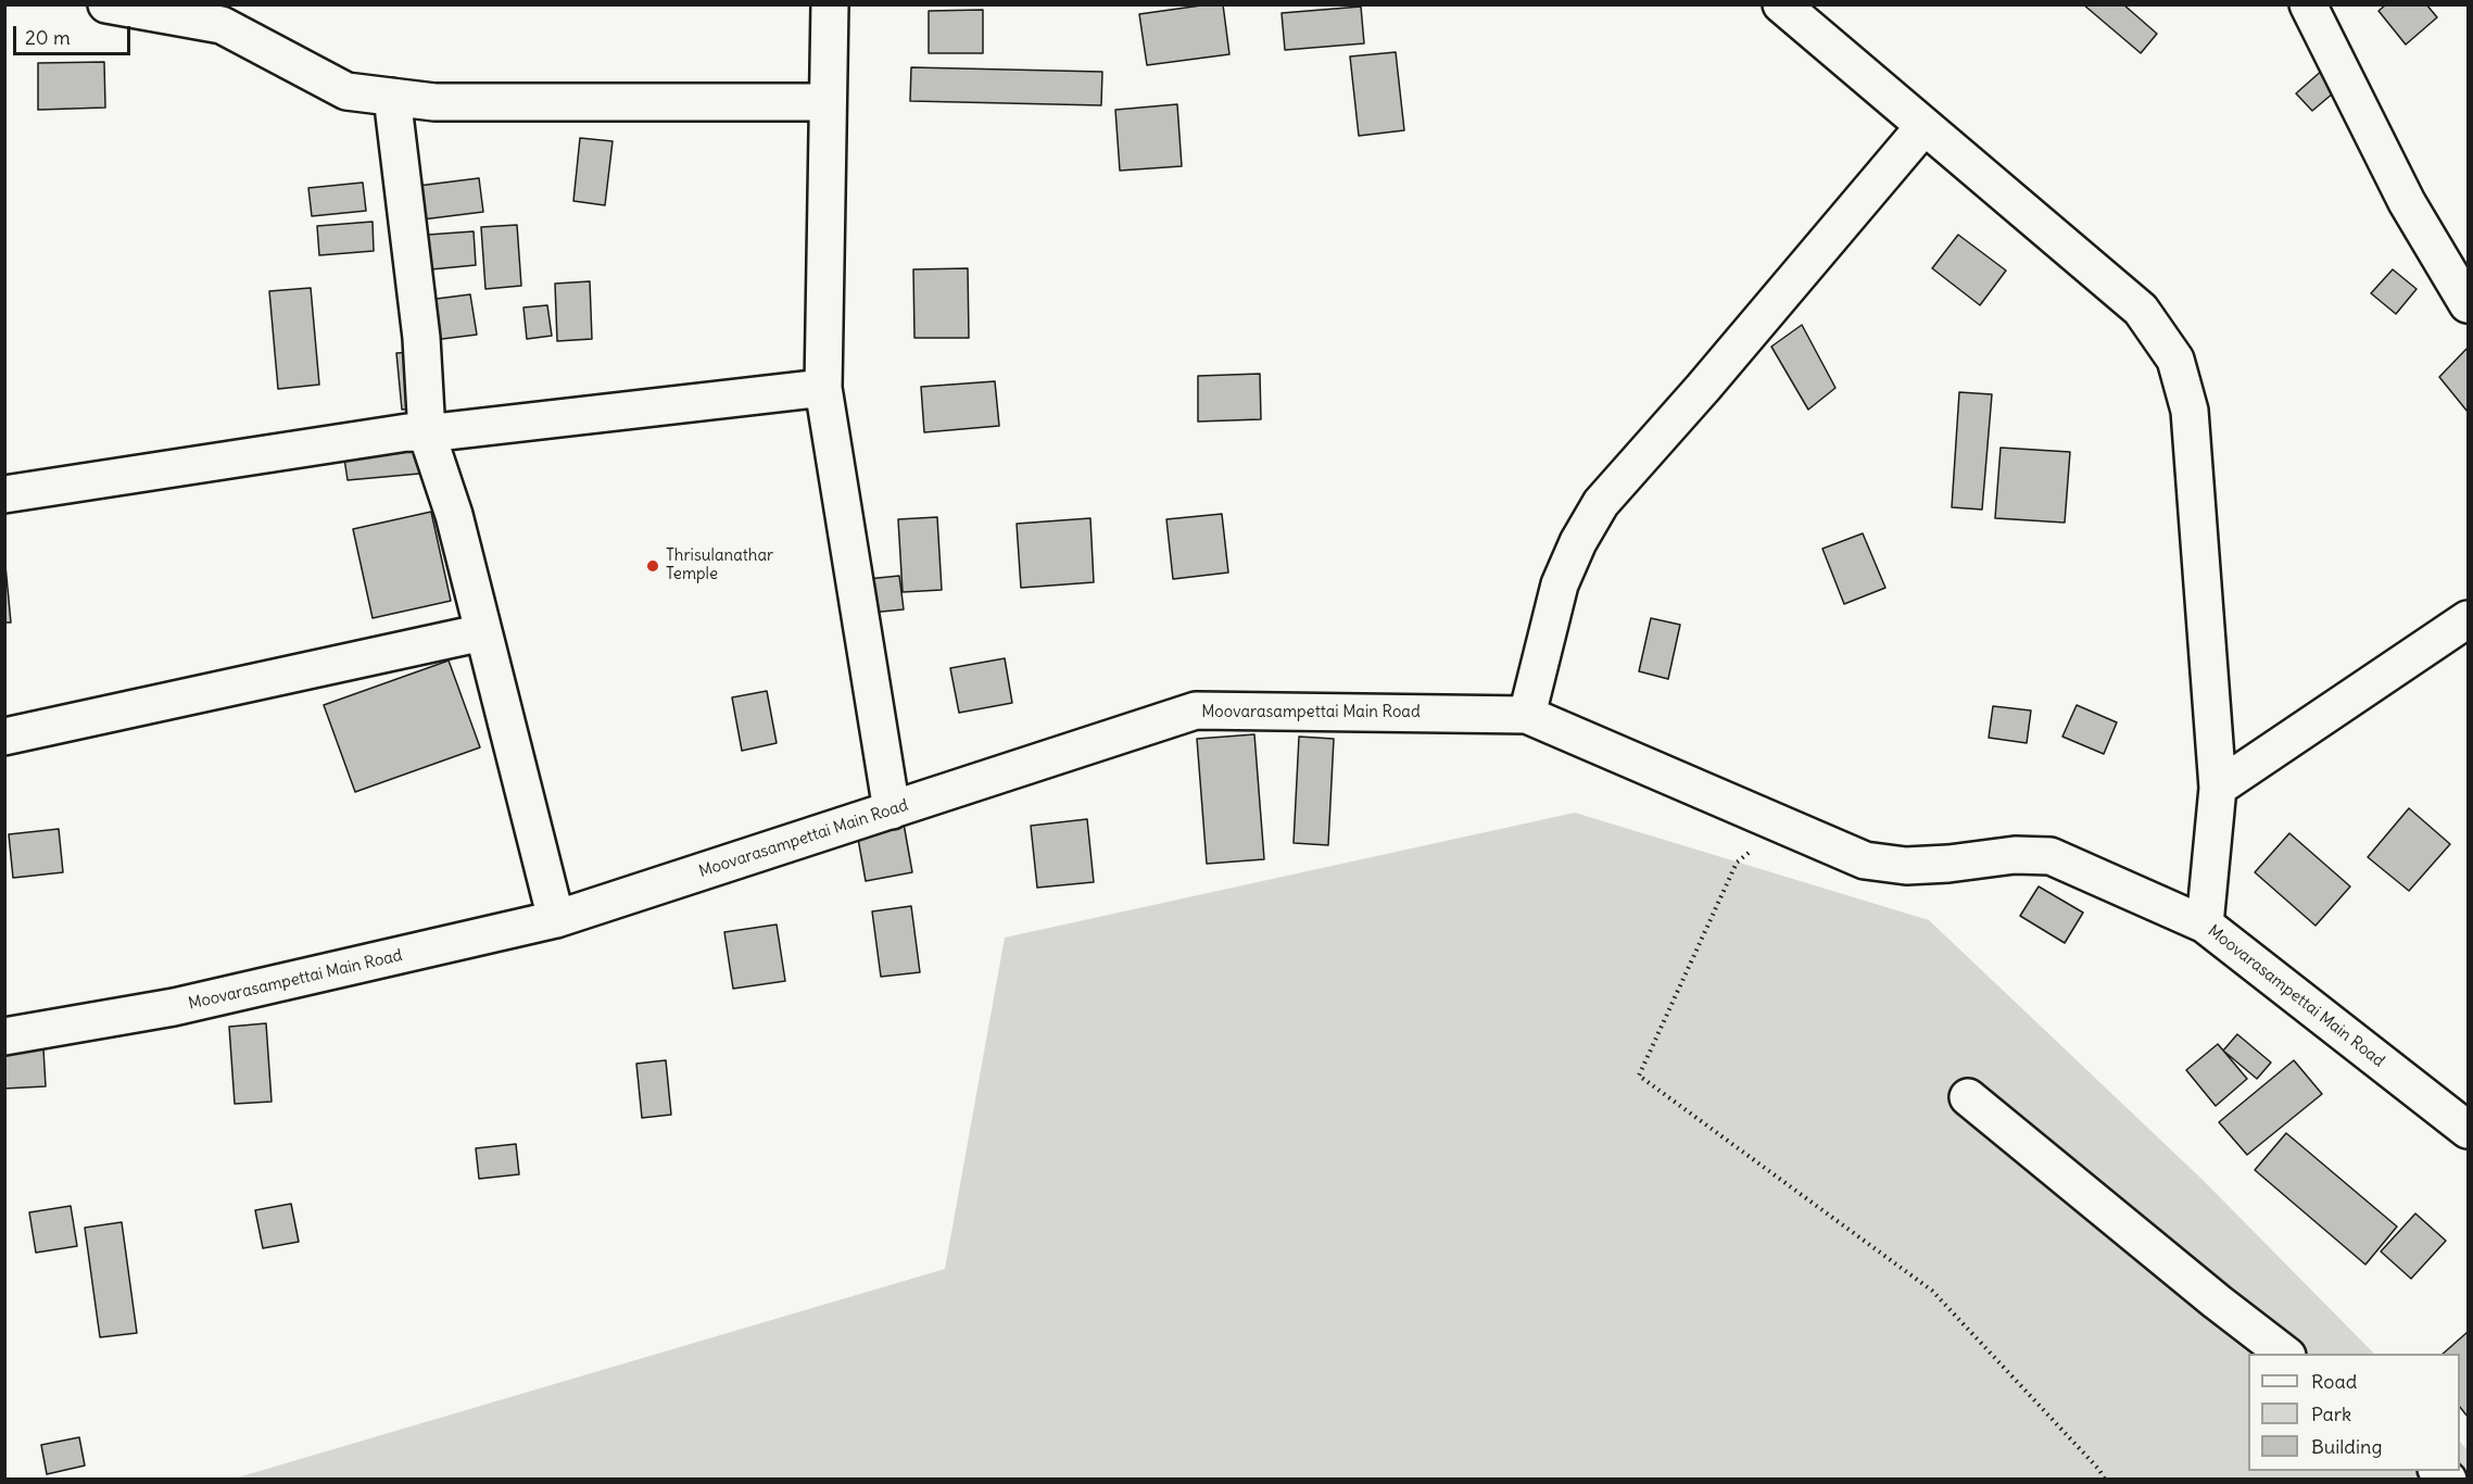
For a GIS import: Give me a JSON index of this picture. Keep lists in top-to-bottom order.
{
  "streets": {
    "street": ["Moovarasampettai Main Road"]
  },
  "places": ["Thrisulanathar Temple"],
  "legend": ["Road", "Park", "Building"],
  "scale_bar": "20 m"
}
